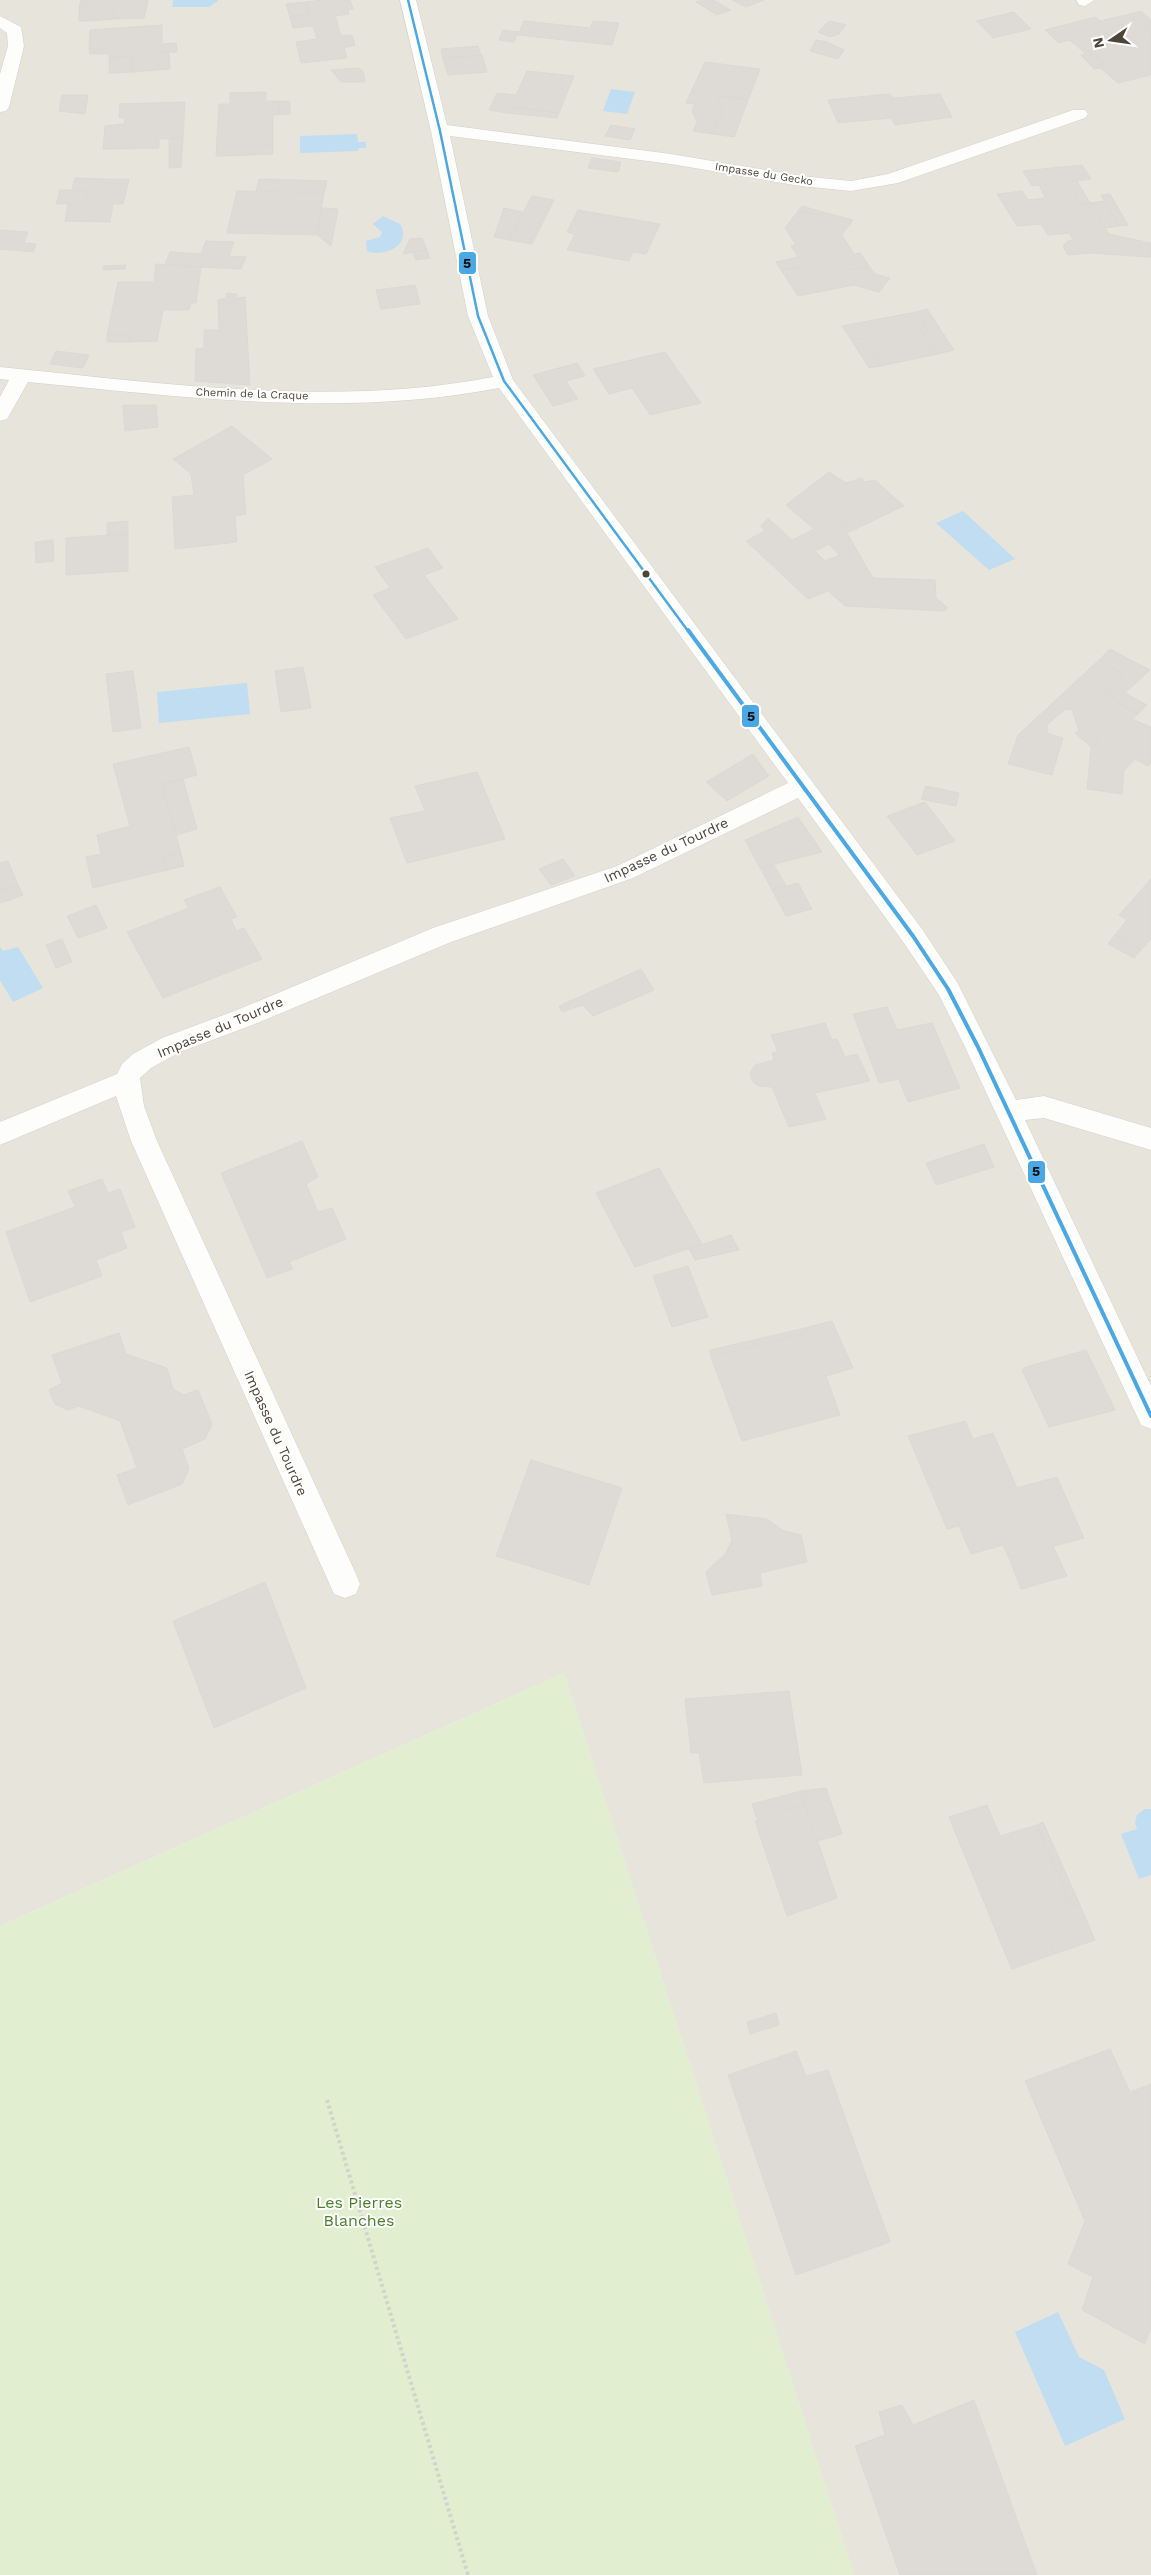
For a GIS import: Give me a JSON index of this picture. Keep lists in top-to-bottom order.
{
  "streets": {
    "street": ["Impasse du Gecko", "Chemin de la Craque", "Impasse du Tourdre"]
  },
  "parks": ["Les Pierres Blanches"],
  "lines": ["transit line 5"],
  "north": "left"
}
